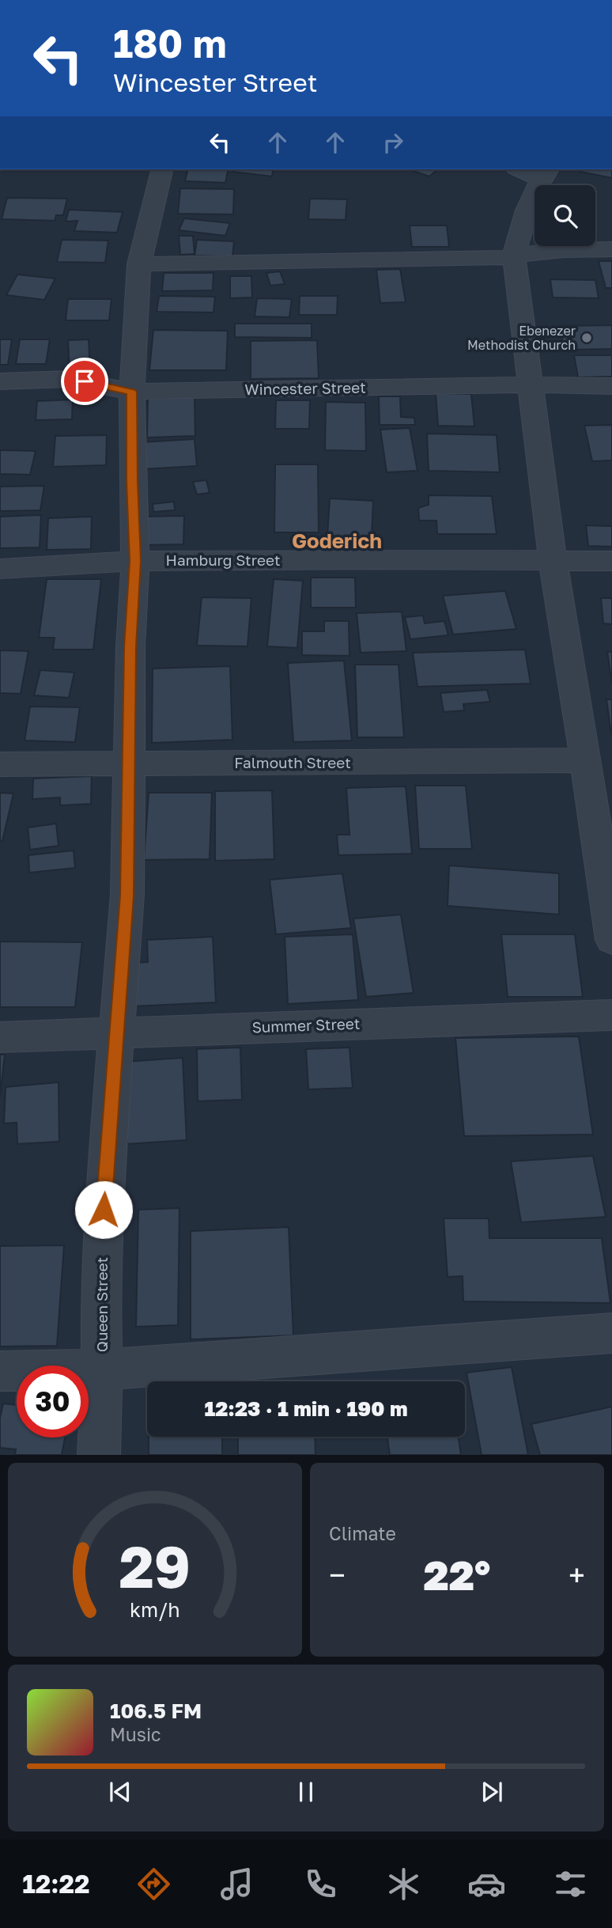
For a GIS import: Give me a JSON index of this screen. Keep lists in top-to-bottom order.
{
  "streets": {
    "street": [
      "Wincester Street",
      "Hamburg Street",
      "Falmouth Street",
      "Summer Street",
      "Queen Street"
    ]
  },
  "crossings": [
    ["Wincester Street", "Queen Street"],
    ["Hamburg Street", "Queen Street"],
    ["Falmouth Street", "Queen Street"],
    ["Summer Street", "Queen Street"]
  ],
  "districts": ["Goderich"],
  "places": ["Ebenezer Methodist Church"],
  "page": {
    "turn": ["180 m", "Wincester Street"],
    "limit": "30",
    "trip": "12:23 · 1 min · 190 m",
    "tile": "Climate",
    "heat": ["−", "22°", "+"],
    "song": ["106.5 FM", "Music"],
    "tabs": "12:22",
    "gauge": ["29", "km/h"]
  }
}
